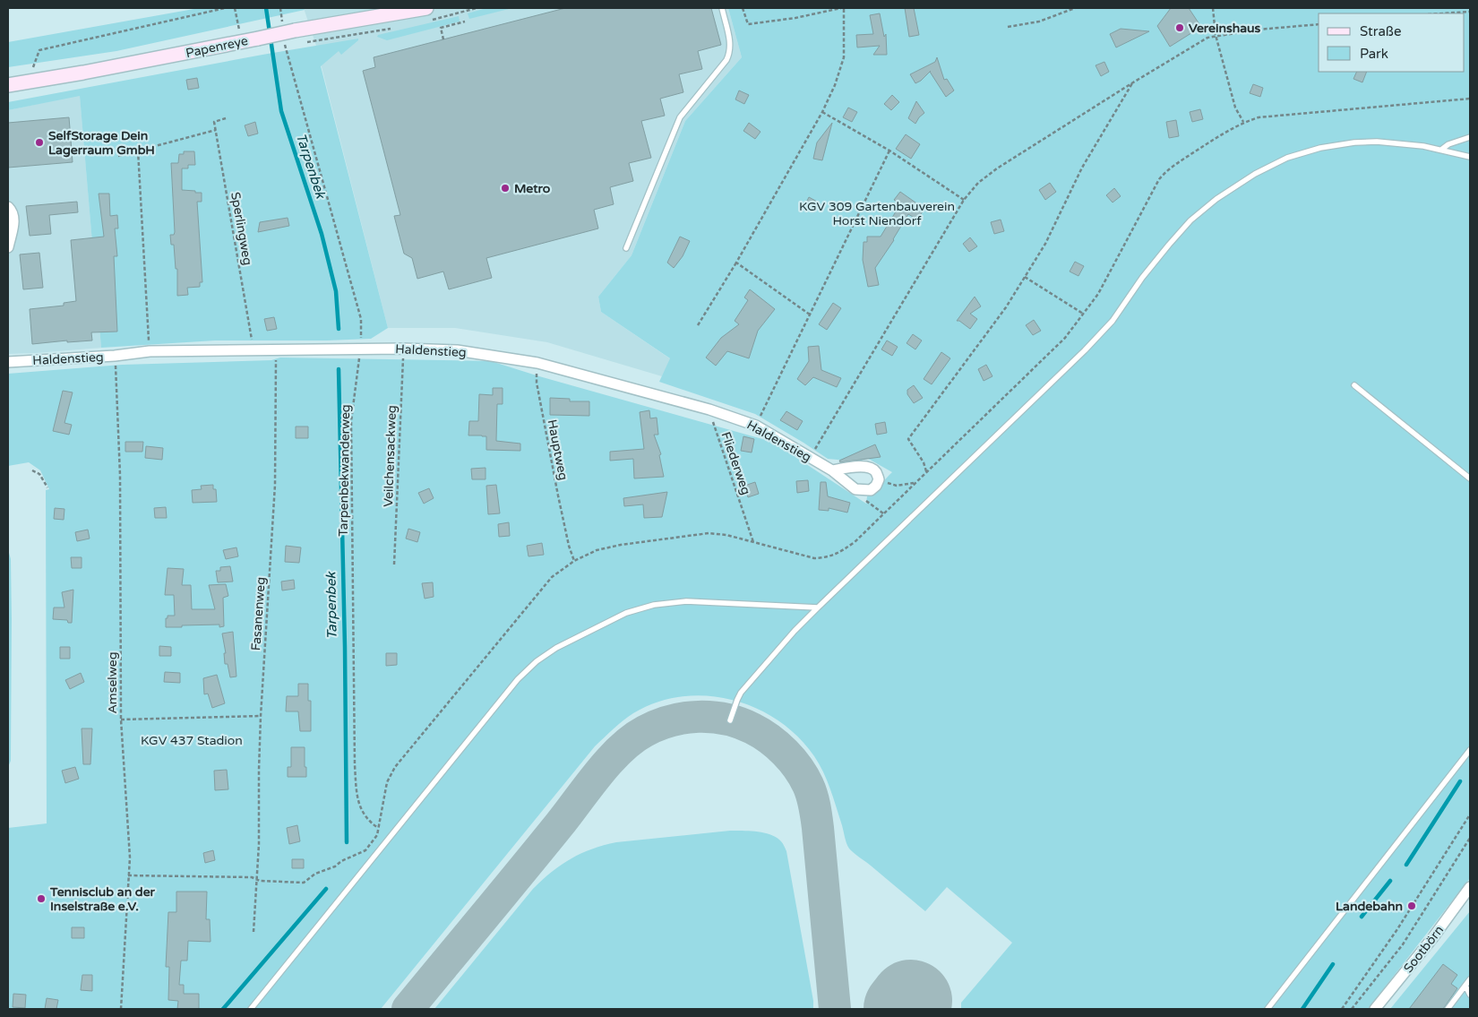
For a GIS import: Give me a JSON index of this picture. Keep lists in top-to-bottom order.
{
  "streets": {
    "main road": ["Papenreye"],
    "street": ["Haldenstieg", "Sootbörn"],
    "path": [
      "Sperlingweg",
      "Hauptweg",
      "Veilchensackweg",
      "Fliederweg",
      "Tarpenbekwanderweg",
      "Fasanenweg",
      "Amselweg"
    ]
  },
  "crossings": [
    ["Sperlingweg", "Haldenstieg"],
    ["Haldenstieg", "Hauptweg"],
    ["Haldenstieg", "Veilchensackweg"],
    ["Haldenstieg", "Fliederweg"],
    ["Haldenstieg", "Tarpenbekwanderweg"],
    ["Haldenstieg", "Fasanenweg"],
    ["Haldenstieg", "Amselweg"]
  ],
  "water": ["Tarpenbek"],
  "parks": ["KGV 309 Gartenbauverein Horst Niendorf", "KGV 437 Stadion"],
  "places": [
    "Vereinshaus",
    "SelfStorage Dein Lagerraum GmbH",
    "Metro",
    "Tennisclub an der Inselstraße e.V.",
    "Landebahn"
  ],
  "legend": ["Straße", "Park"]
}
